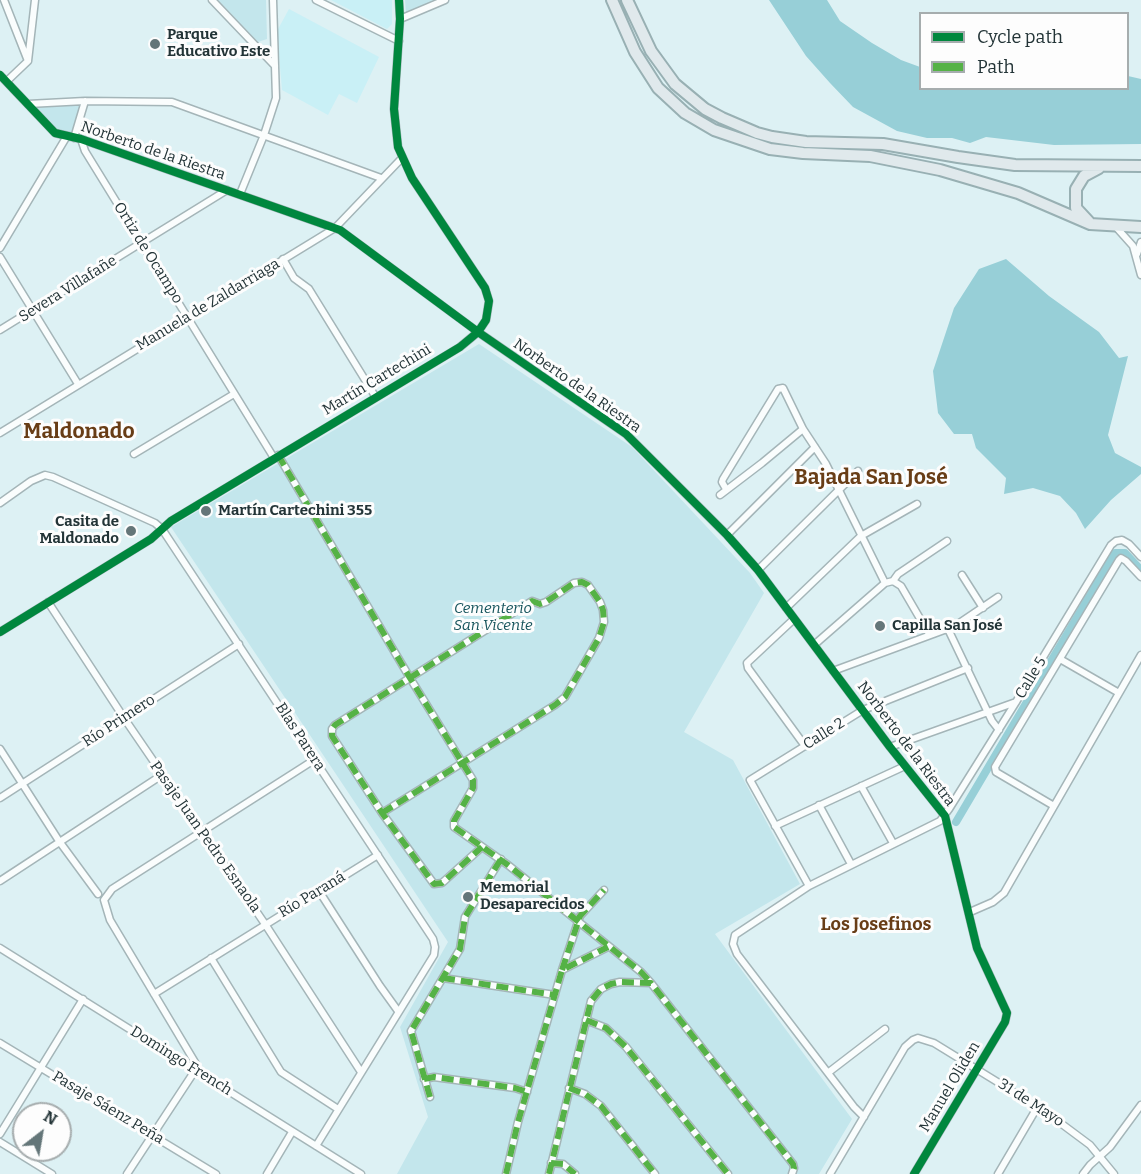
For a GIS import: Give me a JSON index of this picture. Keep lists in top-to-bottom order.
{
  "streets": {
    "street": [
      "Norberto de la Riestra",
      "Ortiz de Ocampo",
      "Severa Villafañe",
      "Manuela de Zaldarriaga",
      "Martín Cartechini",
      "Calle 5",
      "Río Primero",
      "Calle 2",
      "Blas Parera",
      "Pasaje Juan Pedro Esnaola",
      "Río Paraná",
      "Domingo French",
      "Manuel Oliden",
      "31 de Mayo",
      "Pasaje Sáenz Peña"
    ]
  },
  "crossings": [
    ["Norberto de la Riestra", "Ortiz de Ocampo"],
    ["Norberto de la Riestra", "Severa Villafañe"],
    ["Norberto de la Riestra", "Manuela de Zaldarriaga"],
    ["Norberto de la Riestra", "Martín Cartechini"],
    ["Norberto de la Riestra", "Calle 5"],
    ["Norberto de la Riestra", "Calle 2"],
    ["Norberto de la Riestra", "Manuel Oliden"],
    ["Ortiz de Ocampo", "Severa Villafañe"],
    ["Ortiz de Ocampo", "Manuela de Zaldarriaga"],
    ["Ortiz de Ocampo", "Martín Cartechini"],
    ["Martín Cartechini", "Blas Parera"],
    ["Martín Cartechini", "Pasaje Juan Pedro Esnaola"],
    ["Río Primero", "Blas Parera"],
    ["Río Primero", "Pasaje Juan Pedro Esnaola"],
    ["Blas Parera", "Río Paraná"],
    ["Pasaje Juan Pedro Esnaola", "Río Paraná"],
    ["Manuel Oliden", "31 de Mayo"]
  ],
  "districts": ["Maldonado", "Bajada San José", "Los Josefinos"],
  "parks": ["Cementerio San Vicente"],
  "places": [
    "Parque Educativo Este",
    "Martín Cartechini 355",
    "Casita de Maldonado",
    "Capilla San José",
    "Memorial Desaparecidos"
  ],
  "legend": ["Cycle path", "Path"],
  "north": "top right"
}
